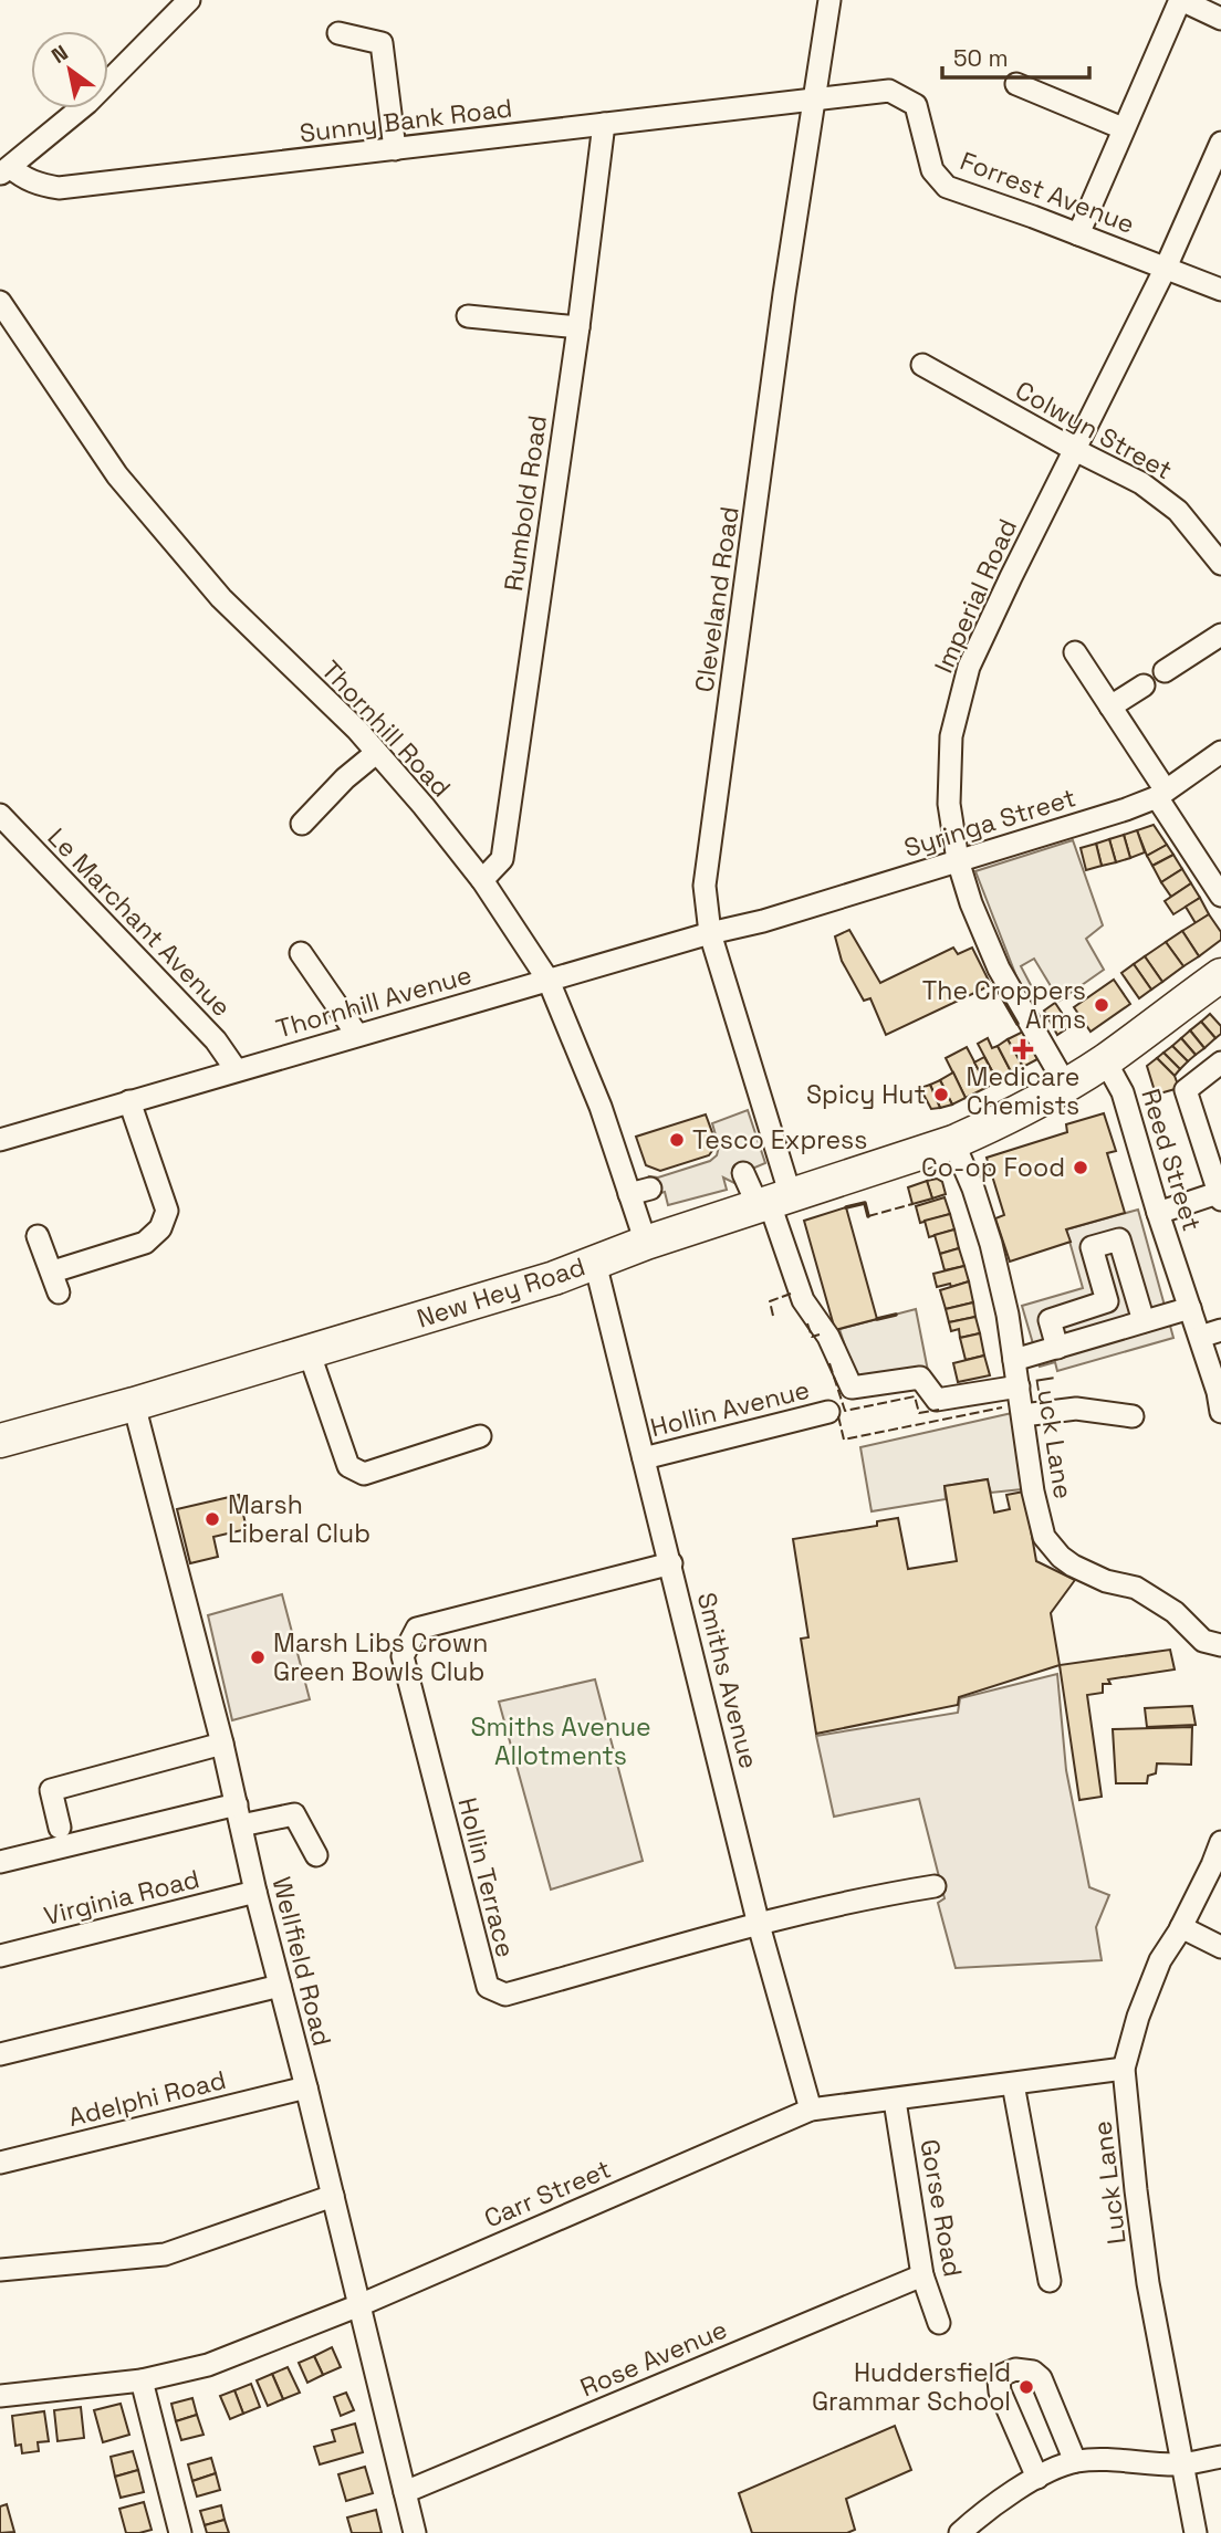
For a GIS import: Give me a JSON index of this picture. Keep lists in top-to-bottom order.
{
  "streets": {
    "highway": ["New Hey Road"],
    "street": [
      "Sunny Bank Road",
      "Forrest Avenue",
      "Colwyn Street",
      "Rumbold Road",
      "Imperial Road",
      "Cleveland Road",
      "Thornhill Road",
      "Syringa Street",
      "Le Marchant Avenue",
      "Thornhill Avenue",
      "Reed Street",
      "Hollin Avenue",
      "Luck Lane",
      "Smiths Avenue",
      "Hollin Terrace",
      "Virginia Road",
      "Wellfield Road",
      "Adelphi Road",
      "Carr Street",
      "Gorse Road",
      "Rose Avenue"
    ]
  },
  "crossings": [
    ["Sunny Bank Road", "Forrest Avenue"],
    ["Sunny Bank Road", "Rumbold Road"],
    ["Sunny Bank Road", "Cleveland Road"],
    ["Forrest Avenue", "Imperial Road"],
    ["Forrest Avenue", "Cleveland Road"],
    ["Colwyn Street", "Imperial Road"],
    ["Rumbold Road", "Thornhill Road"],
    ["Imperial Road", "Syringa Street"],
    ["Imperial Road", "New Hey Road"],
    ["Cleveland Road", "Thornhill Avenue"],
    ["Cleveland Road", "New Hey Road"],
    ["Thornhill Road", "Thornhill Avenue"],
    ["Thornhill Road", "New Hey Road"],
    ["Syringa Street", "Thornhill Avenue"],
    ["Le Marchant Avenue", "Thornhill Avenue"],
    ["Reed Street", "New Hey Road"],
    ["New Hey Road", "Luck Lane"],
    ["New Hey Road", "Smiths Avenue"],
    ["New Hey Road", "Wellfield Road"],
    ["Hollin Avenue", "Smiths Avenue"],
    ["Luck Lane", "Carr Street"],
    ["Smiths Avenue", "Hollin Terrace"],
    ["Smiths Avenue", "Carr Street"],
    ["Virginia Road", "Wellfield Road"],
    ["Wellfield Road", "Adelphi Road"],
    ["Wellfield Road", "Carr Street"],
    ["Wellfield Road", "Rose Avenue"],
    ["Carr Street", "Gorse Road"],
    ["Gorse Road", "Rose Avenue"]
  ],
  "parks": ["Smiths Avenue Allotments"],
  "places": {
    "other": [
      "The Croppers Arms",
      "Spicy Hut",
      "Tesco Express",
      "Co-op Food",
      "Marsh Liberal Club",
      "Marsh Libs Crown Green Bowls Club",
      "Huddersfield Grammar School"
    ],
    "health": ["Medicare Chemists"]
  },
  "scale_bar": "50 m",
  "north": "top left"
}
